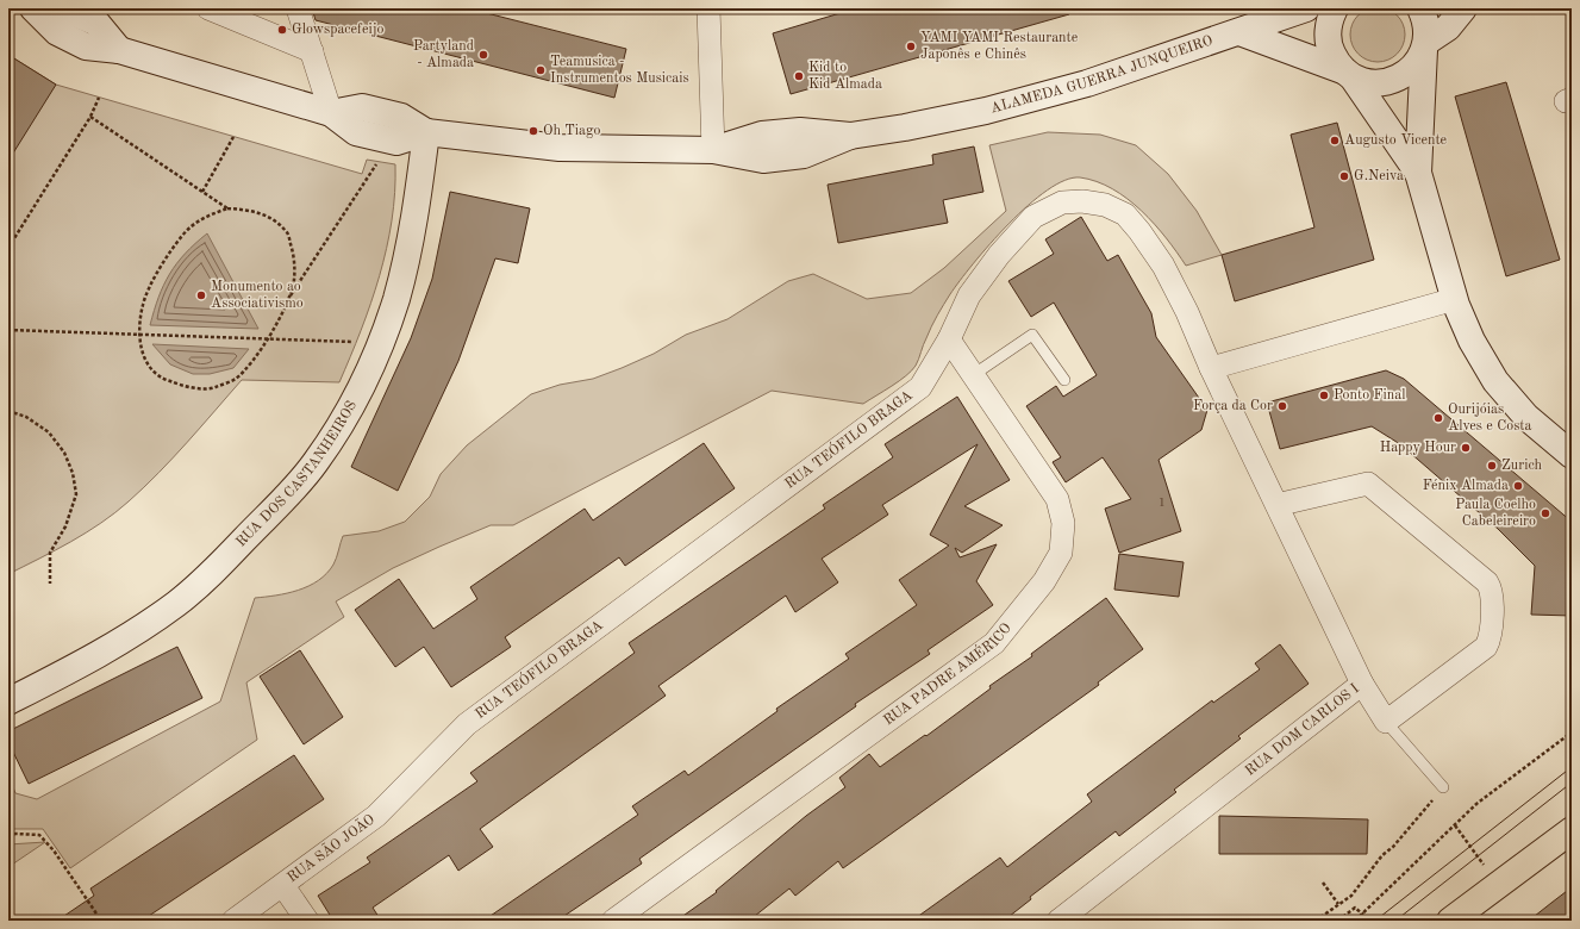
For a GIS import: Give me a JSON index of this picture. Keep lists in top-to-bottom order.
{
  "streets": {
    "street": [
      "ALAMEDA GUERRA JUNQUEIRO",
      "RUA TEÓFILO BRAGA",
      "RUA DOS CASTANHEIROS",
      "RUA PADRE AMÉRICO",
      "RUA DOM CARLOS I",
      "RUA SÃO JOÃO"
    ]
  },
  "crossings": [
    ["ALAMEDA GUERRA JUNQUEIRO", "RUA DOS CASTANHEIROS"],
    ["RUA TEÓFILO BRAGA", "RUA PADRE AMÉRICO"],
    ["RUA TEÓFILO BRAGA", "RUA DOM CARLOS I"],
    ["RUA TEÓFILO BRAGA", "RUA SÃO JOÃO"]
  ],
  "places": [
    "Glowspacefeijo",
    "YAMI YAMI Restaurante Japonês e Chinês",
    "Partyland - Almada",
    "Teamusica - Instrumentos Musicais",
    "Kid to Kid Almada",
    "Oh Tiago",
    "Augusto Vicente",
    "G.Neiva",
    "Monumento ao Associativismo",
    "Ponto Final",
    "Força da Cor",
    "Ourijóias Alves e Costa",
    "Happy Hour",
    "Zurich",
    "Fénix Almada",
    "Paula Coelho Cabeleireiro"
  ],
  "house_numbers": ["1"]
}
